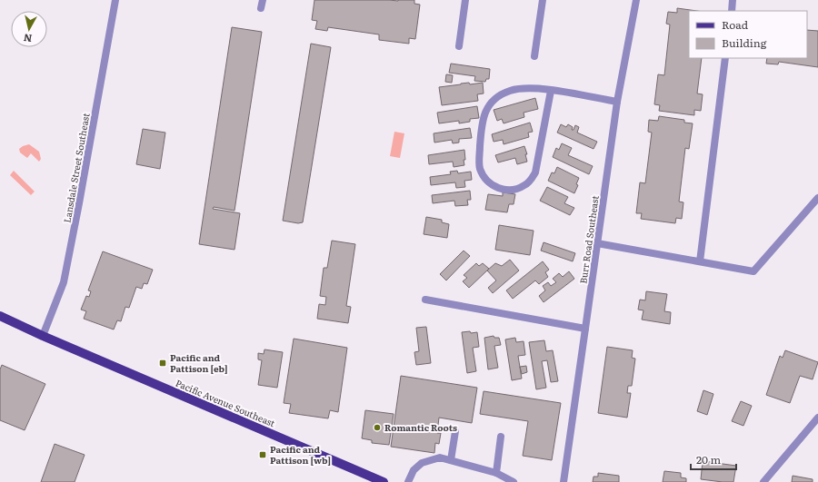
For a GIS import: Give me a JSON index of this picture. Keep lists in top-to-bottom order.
{
  "streets": {
    "main road": ["Pacific Avenue Southeast"],
    "street": ["Lansdale Street Southeast", "Burr Road Southeast"]
  },
  "crossings": [
    ["Lansdale Street Southeast", "Pacific Avenue Southeast"]
  ],
  "places": {
    "transit": ["Pacific and Pattison [eb]", "Pacific and Pattison [wb]"],
    "other": ["Romantic Roots"]
  },
  "legend": ["Road", "Building"],
  "scale_bar": "20 m",
  "north": "bottom"
}
